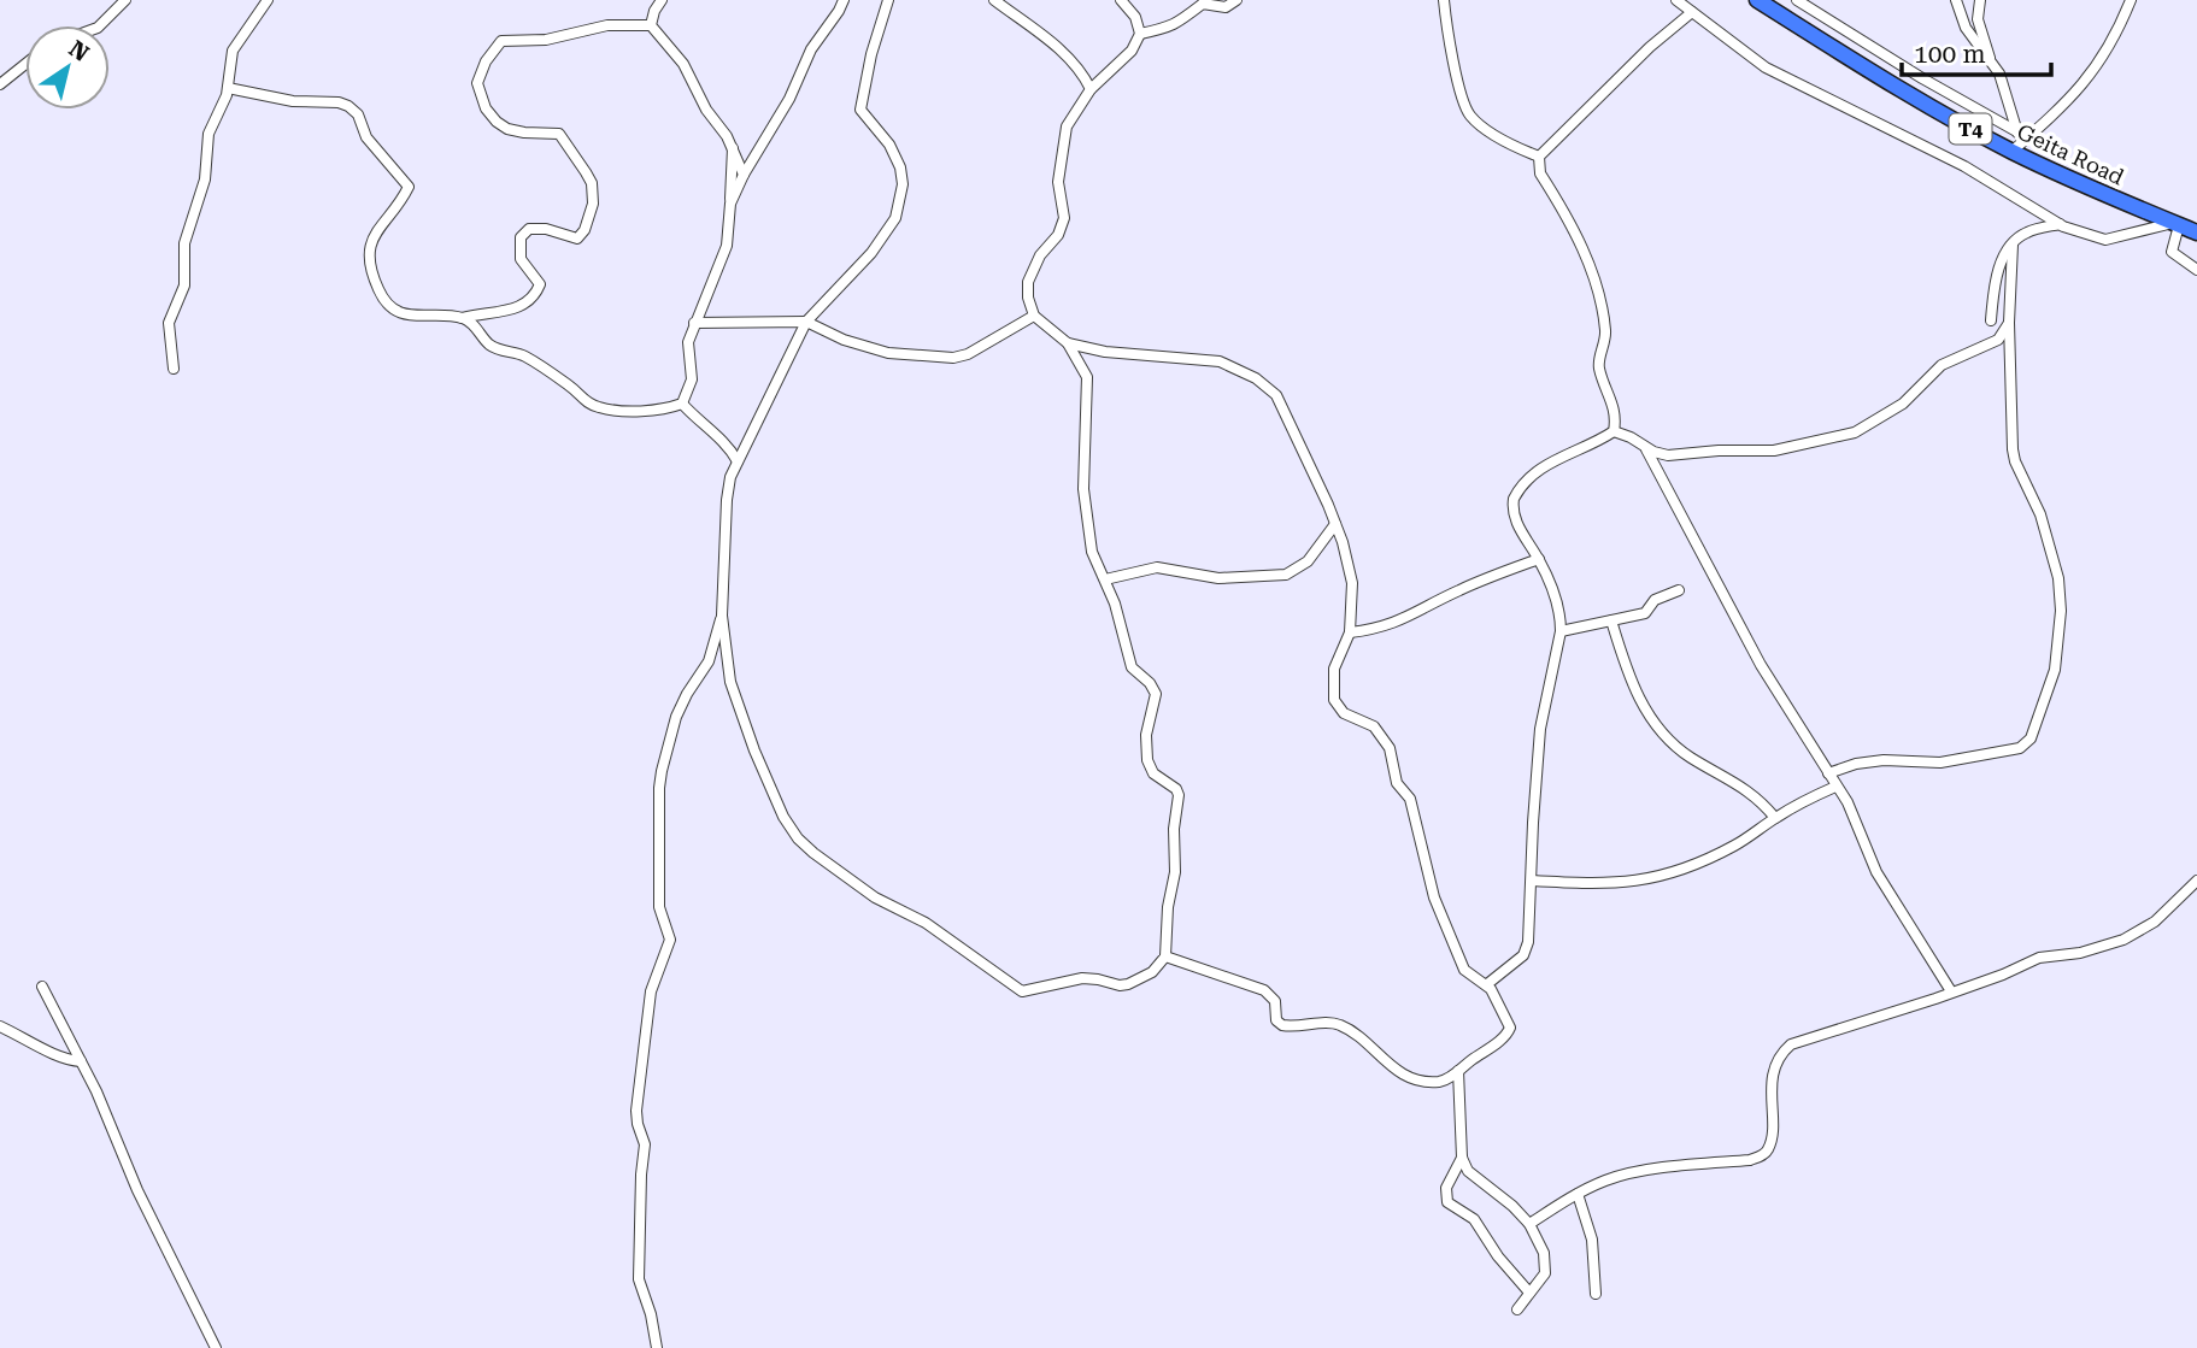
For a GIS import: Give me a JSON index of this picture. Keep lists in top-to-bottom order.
{
  "streets": {
    "highway": ["T4", "Geita Road"]
  },
  "scale_bar": "100 m",
  "north": "top right"
}
